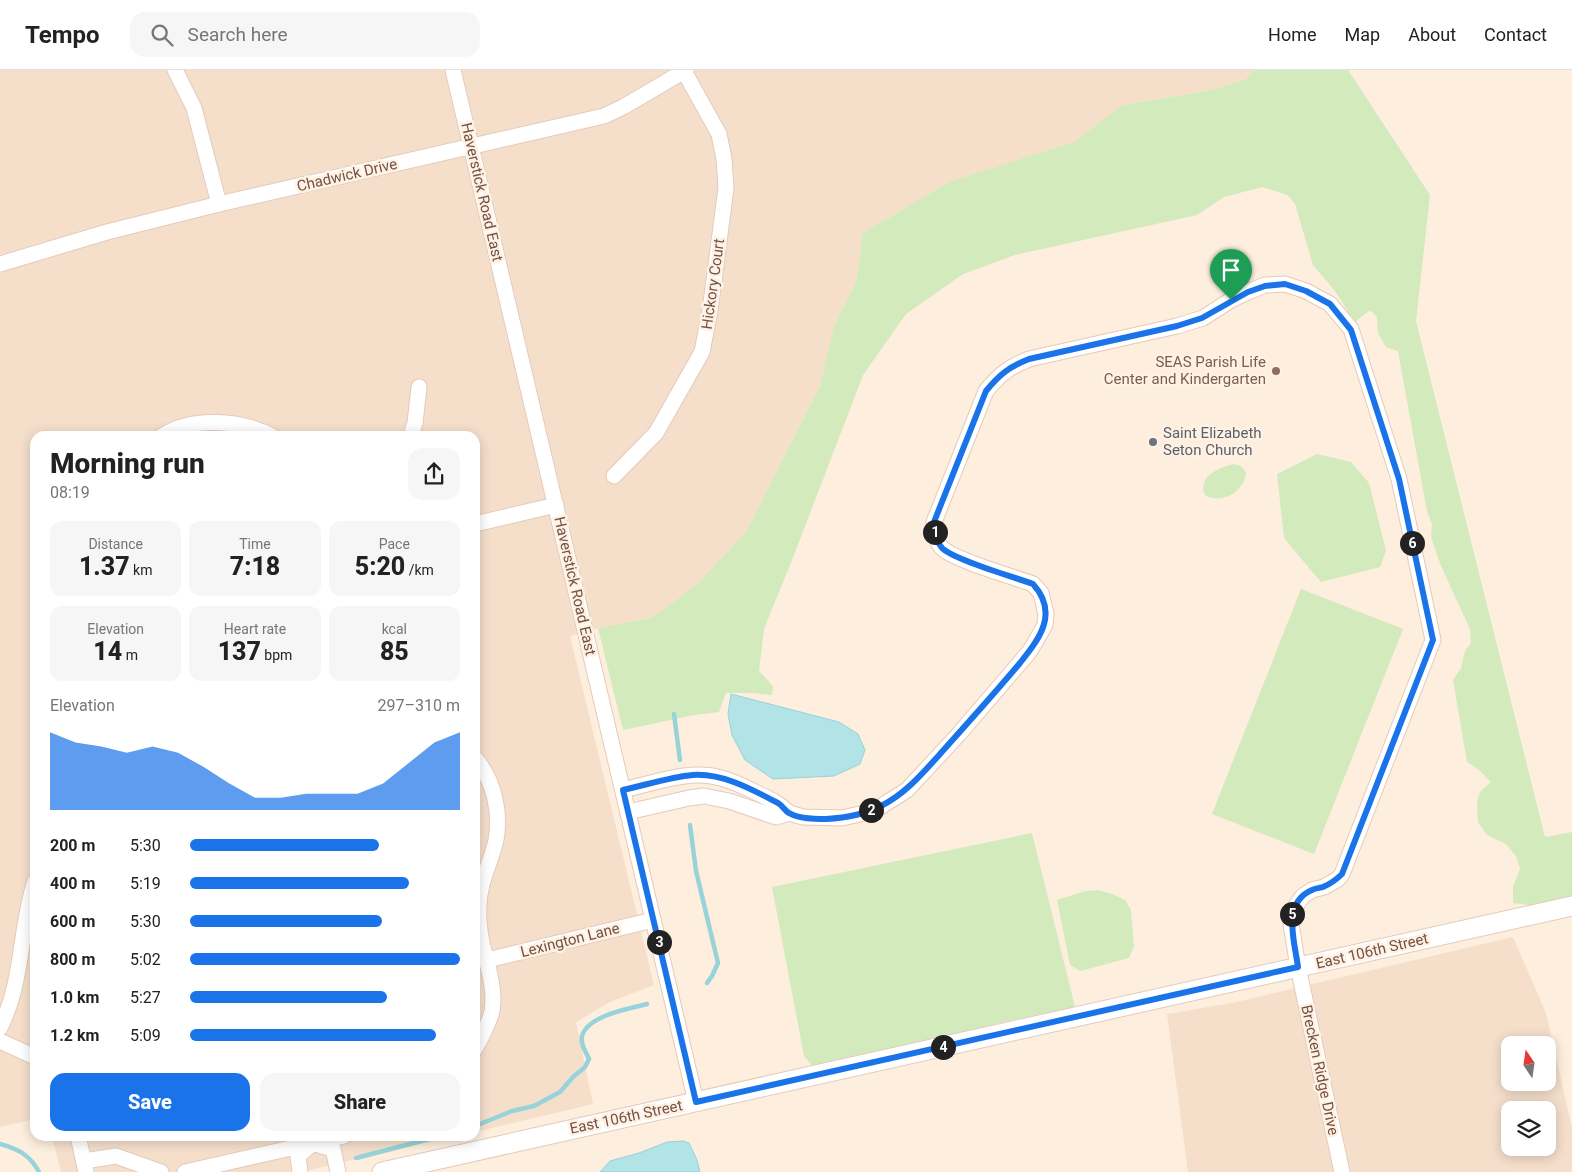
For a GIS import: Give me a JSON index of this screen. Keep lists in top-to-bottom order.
{
  "streets": {
    "street": [
      "Chadwick Drive",
      "Haverstick Road East",
      "Hickory Court",
      "Lexington Lane",
      "East 106th Street",
      "Brecken Ridge Drive"
    ]
  },
  "crossings": [
    ["Chadwick Drive", "Haverstick Road East"],
    ["Chadwick Drive", "Hickory Court"],
    ["Haverstick Road East", "Lexington Lane"],
    ["Haverstick Road East", "East 106th Street"],
    ["East 106th Street", "Brecken Ridge Drive"]
  ],
  "places": ["SEAS Parish Life Center and Kindergarten", "Saint Elizabeth Seton Church"],
  "north": "top",
  "page": {
    "header": "Tempo",
    "search": "Search here",
    "nav": [
      "Home",
      "Map",
      "About",
      "Contact"
    ],
    "heading": ["Morning run", "08:19"],
    "stats": [
      ["Distance", "1.37 km"],
      ["Time", "7:18"],
      ["Pace", "5:20 /km"],
      ["Elevation", "14 m"],
      ["Heart rate", "137 bpm"],
      ["kcal", "85"]
    ],
    "pins": [
      "1",
      "6",
      "2",
      "5",
      "3",
      "4"
    ],
    "chart": ["Elevation", "297–310 m"],
    "list": [
      {
        "name": "200 m",
        "note": "5:30"
      },
      {
        "name": "400 m",
        "note": "5:19"
      },
      {
        "name": "600 m",
        "note": "5:30"
      },
      {
        "name": "800 m",
        "note": "5:02"
      },
      {
        "name": "1.0 km",
        "note": "5:27"
      },
      {
        "name": "1.2 km",
        "note": "5:09"
      }
    ],
    "buttons": ["Save", "Share"]
  }
}
